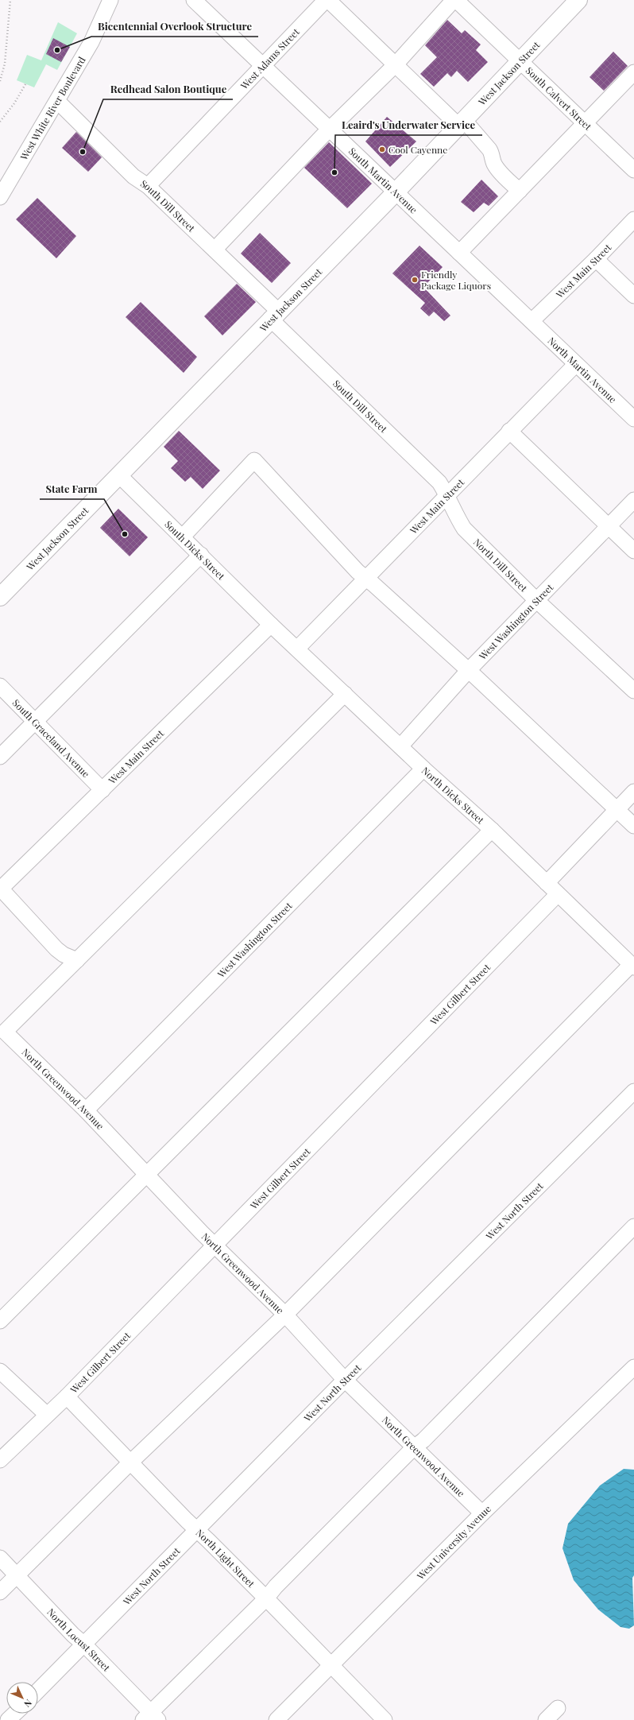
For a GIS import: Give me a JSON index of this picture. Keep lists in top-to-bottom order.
{
  "streets": {
    "main road": ["West Jackson Street"],
    "street": [
      "West Adams Street",
      "South Calvert Street",
      "West White River Boulevard",
      "South Martin Avenue",
      "South Dill Street",
      "West Main Street",
      "North Martin Avenue",
      "South Dicks Street",
      "North Dill Street",
      "West Washington Street",
      "South Graceland Avenue",
      "North Dicks Street",
      "West Gilbert Street",
      "North Greenwood Avenue",
      "West North Street",
      "West University Avenue",
      "North Light Street",
      "North Locust Street"
    ]
  },
  "crossings": [
    ["West Adams Street", "South Martin Avenue"],
    ["West Adams Street", "South Dill Street"],
    ["West Jackson Street", "South Calvert Street"],
    ["West Jackson Street", "South Martin Avenue"],
    ["West Jackson Street", "South Dill Street"],
    ["West Jackson Street", "South Dicks Street"],
    ["West White River Boulevard", "South Dill Street"],
    ["South Martin Avenue", "West Main Street"],
    ["South Martin Avenue", "North Martin Avenue"],
    ["South Dill Street", "West Main Street"],
    ["South Dill Street", "North Dill Street"],
    ["West Main Street", "North Martin Avenue"],
    ["West Main Street", "South Dicks Street"],
    ["West Main Street", "North Dill Street"],
    ["West Main Street", "South Graceland Avenue"],
    ["West Main Street", "North Dicks Street"],
    ["South Dicks Street", "North Dicks Street"],
    ["North Dill Street", "West Washington Street"],
    ["West Washington Street", "North Dicks Street"],
    ["West Washington Street", "North Greenwood Avenue"],
    ["North Dicks Street", "West Gilbert Street"],
    ["West Gilbert Street", "North Greenwood Avenue"],
    ["West Gilbert Street", "North Light Street"],
    ["North Greenwood Avenue", "West North Street"],
    ["North Greenwood Avenue", "West University Avenue"],
    ["West North Street", "North Light Street"],
    ["West North Street", "North Locust Street"],
    ["West University Avenue", "North Light Street"]
  ],
  "places": [
    "Bicentennial Overlook Structure",
    "Cool Cayenne",
    "Redhead Salon Boutique",
    "Leaird's Underwater Service",
    "Friendly Package Liquors",
    "State Farm"
  ],
  "north": "bottom right"
}
